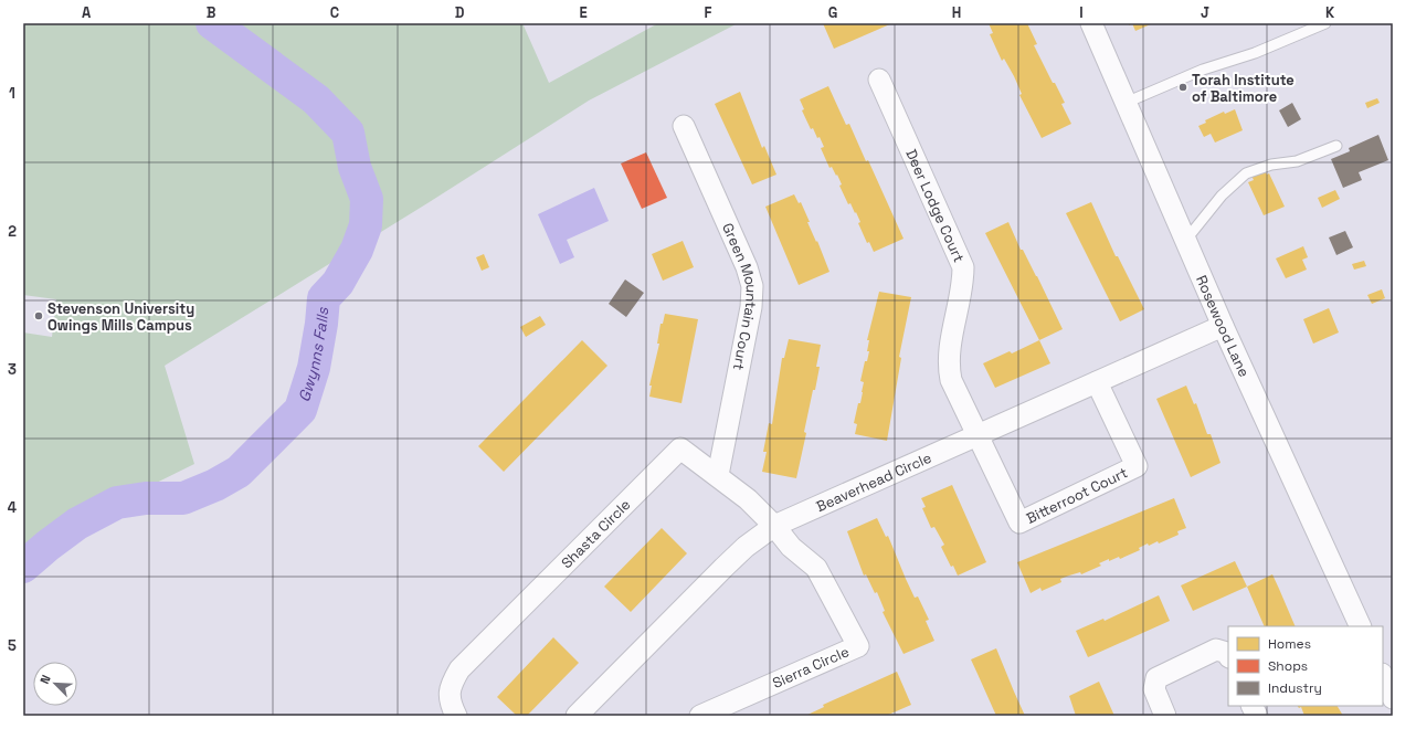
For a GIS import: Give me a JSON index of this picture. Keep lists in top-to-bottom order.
{
  "streets": {
    "street": [
      "Deer Lodge Court",
      "Green Mountain Court",
      "Rosewood Lane",
      "Beaverhead Circle",
      "Bitterroot Court",
      "Shasta Circle",
      "Sierra Circle"
    ]
  },
  "crossings": [
    ["Deer Lodge Court", "Beaverhead Circle"],
    ["Deer Lodge Court", "Bitterroot Court"],
    ["Green Mountain Court", "Shasta Circle"],
    ["Rosewood Lane", "Beaverhead Circle"],
    ["Beaverhead Circle", "Bitterroot Court"],
    ["Beaverhead Circle", "Shasta Circle"],
    ["Beaverhead Circle", "Sierra Circle"],
    ["Shasta Circle", "Sierra Circle"]
  ],
  "water": ["Gwynns Falls"],
  "places": ["Torah Institute of Baltimore", "Stevenson University Owings Mills Campus"],
  "legend": ["Homes", "Shops", "Industry"],
  "north": "top left",
  "grid": {
    "columns": [
      "A",
      "B",
      "C",
      "D",
      "E",
      "F",
      "G",
      "H",
      "I",
      "J",
      "K"
    ],
    "rows": [
      "1",
      "2",
      "3",
      "4",
      "5"
    ]
  }
}
